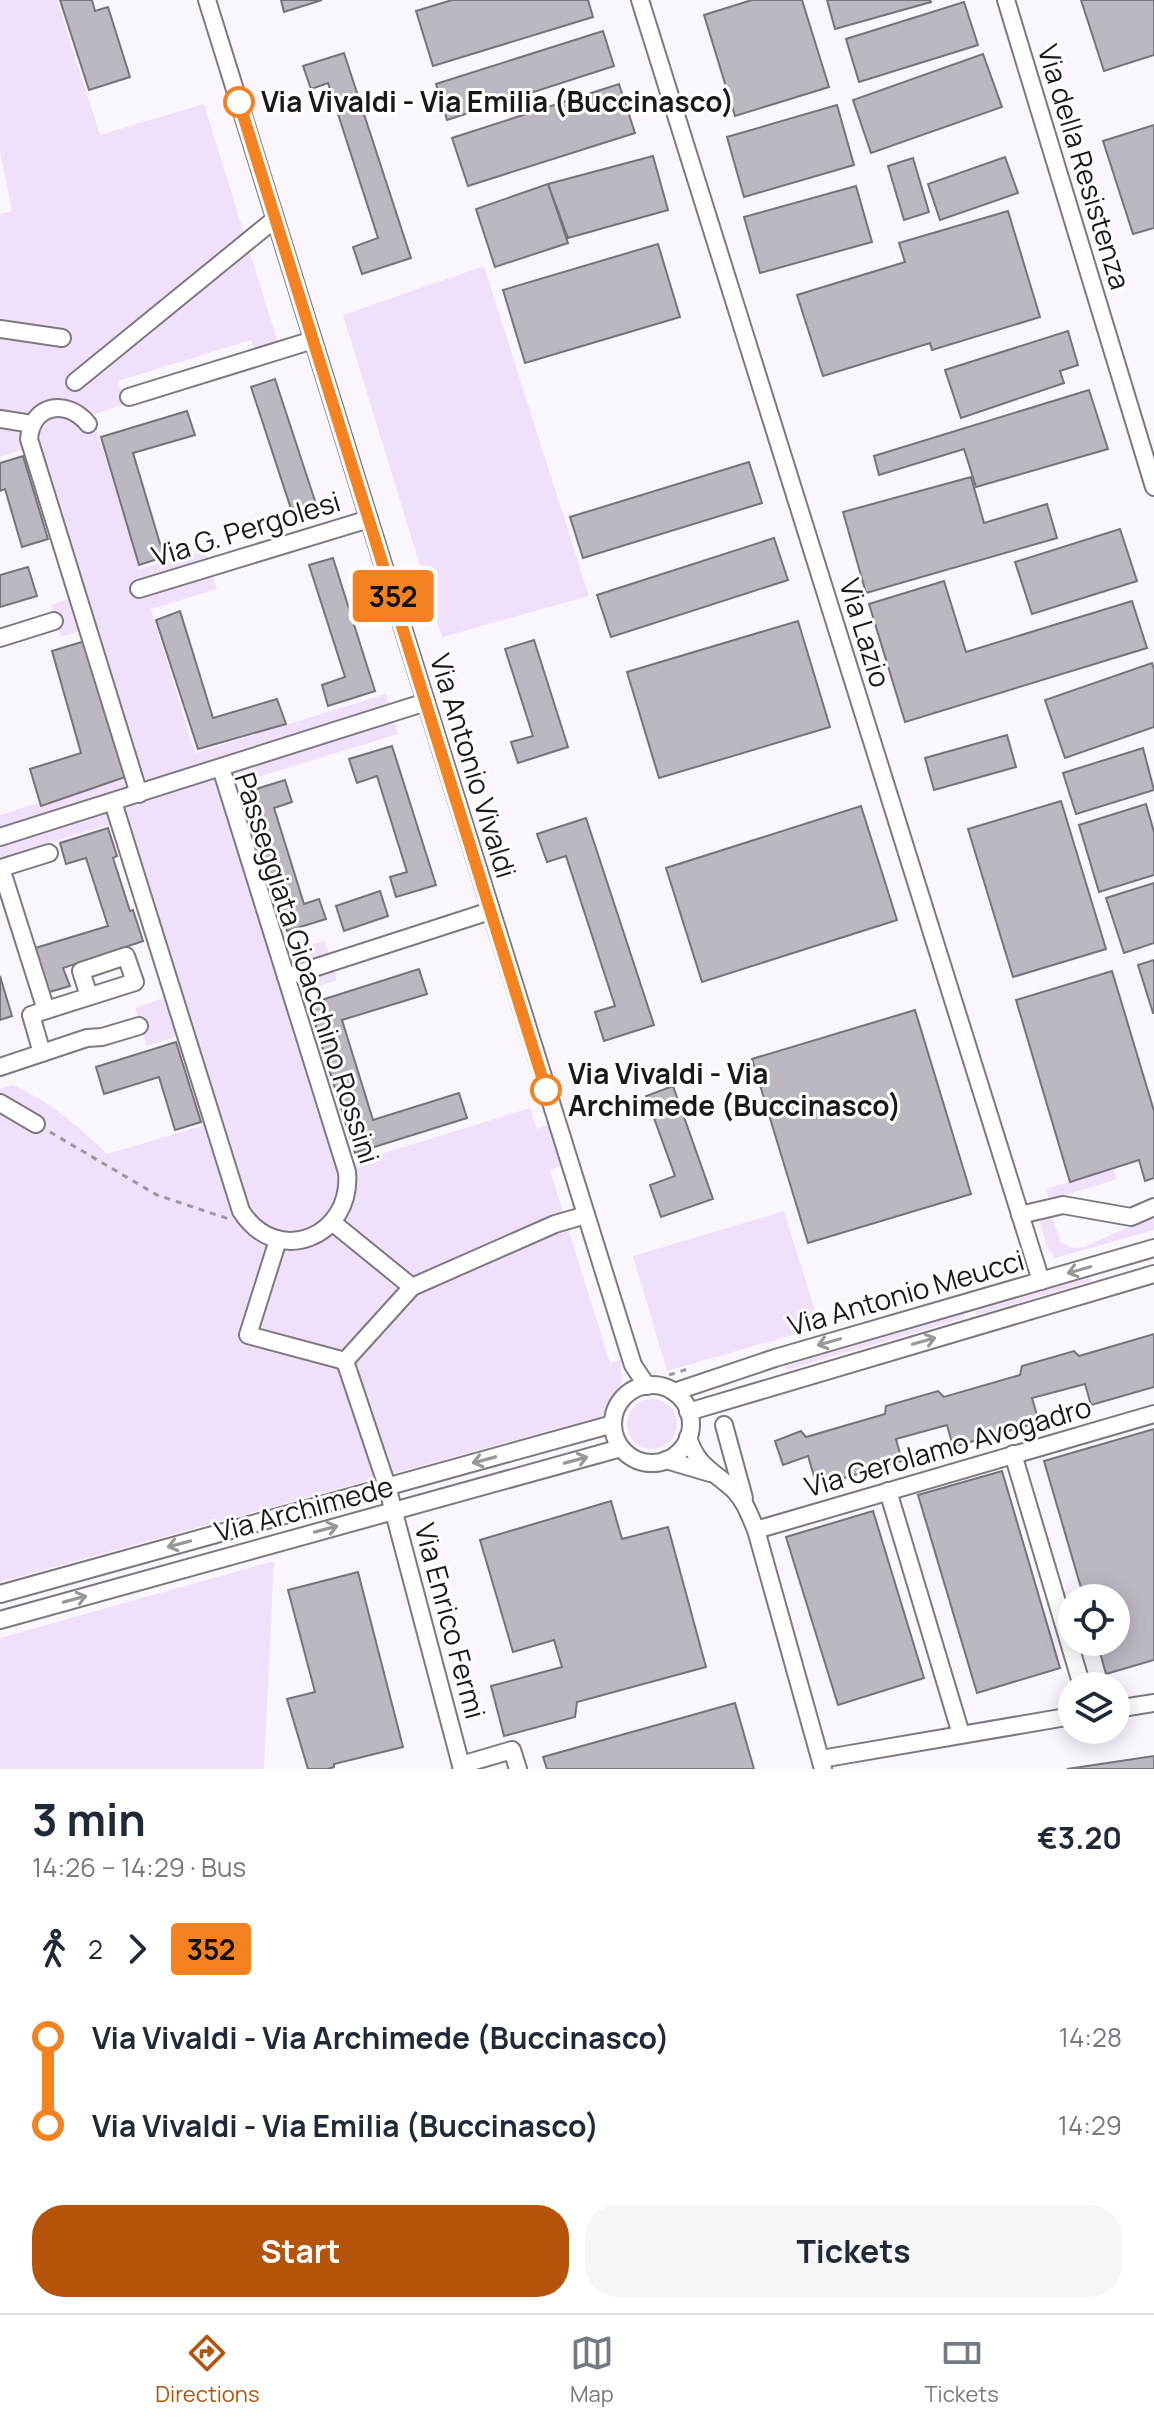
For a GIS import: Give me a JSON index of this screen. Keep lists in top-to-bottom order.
{
  "streets": {
    "street": [
      "Via della Resistenza",
      "Via G. Pergolesi",
      "Via Lazio",
      "Via Antonio Vivaldi",
      "Passeggiata Gioacchino Rossini",
      "Via Antonio Meucci",
      "Via Gerolamo Avogadro",
      "Via Archimede",
      "Via Enrico Fermi"
    ]
  },
  "crossings": [
    ["Via G. Pergolesi", "Via Antonio Vivaldi"],
    ["Via Lazio", "Via Antonio Meucci"],
    ["Via Antonio Vivaldi", "Via Antonio Meucci"],
    ["Via Antonio Vivaldi", "Via Archimede"],
    ["Via Antonio Meucci", "Via Archimede"],
    ["Via Archimede", "Via Enrico Fermi"]
  ],
  "places": ["Via Vivaldi - Via Emilia (Buccinasco)", "Via Vivaldi - Via Archimede (Buccinasco)"],
  "lines": ["bus line 352"],
  "page": {
    "on_map": "352",
    "heading": ["3 min", "14:26 – 14:29 · Bus", "€3.20"],
    "legs": ["2", "352"],
    "list": [
      {
        "name": "Via Vivaldi - Via Archimede (Buccinasco)",
        "value": "14:28"
      },
      {
        "name": "Via Vivaldi - Via Emilia (Buccinasco)",
        "value": "14:29"
      }
    ],
    "buttons": ["Start", "Tickets"],
    "tabs": ["Directions", "Map", "Tickets"]
  }
}
